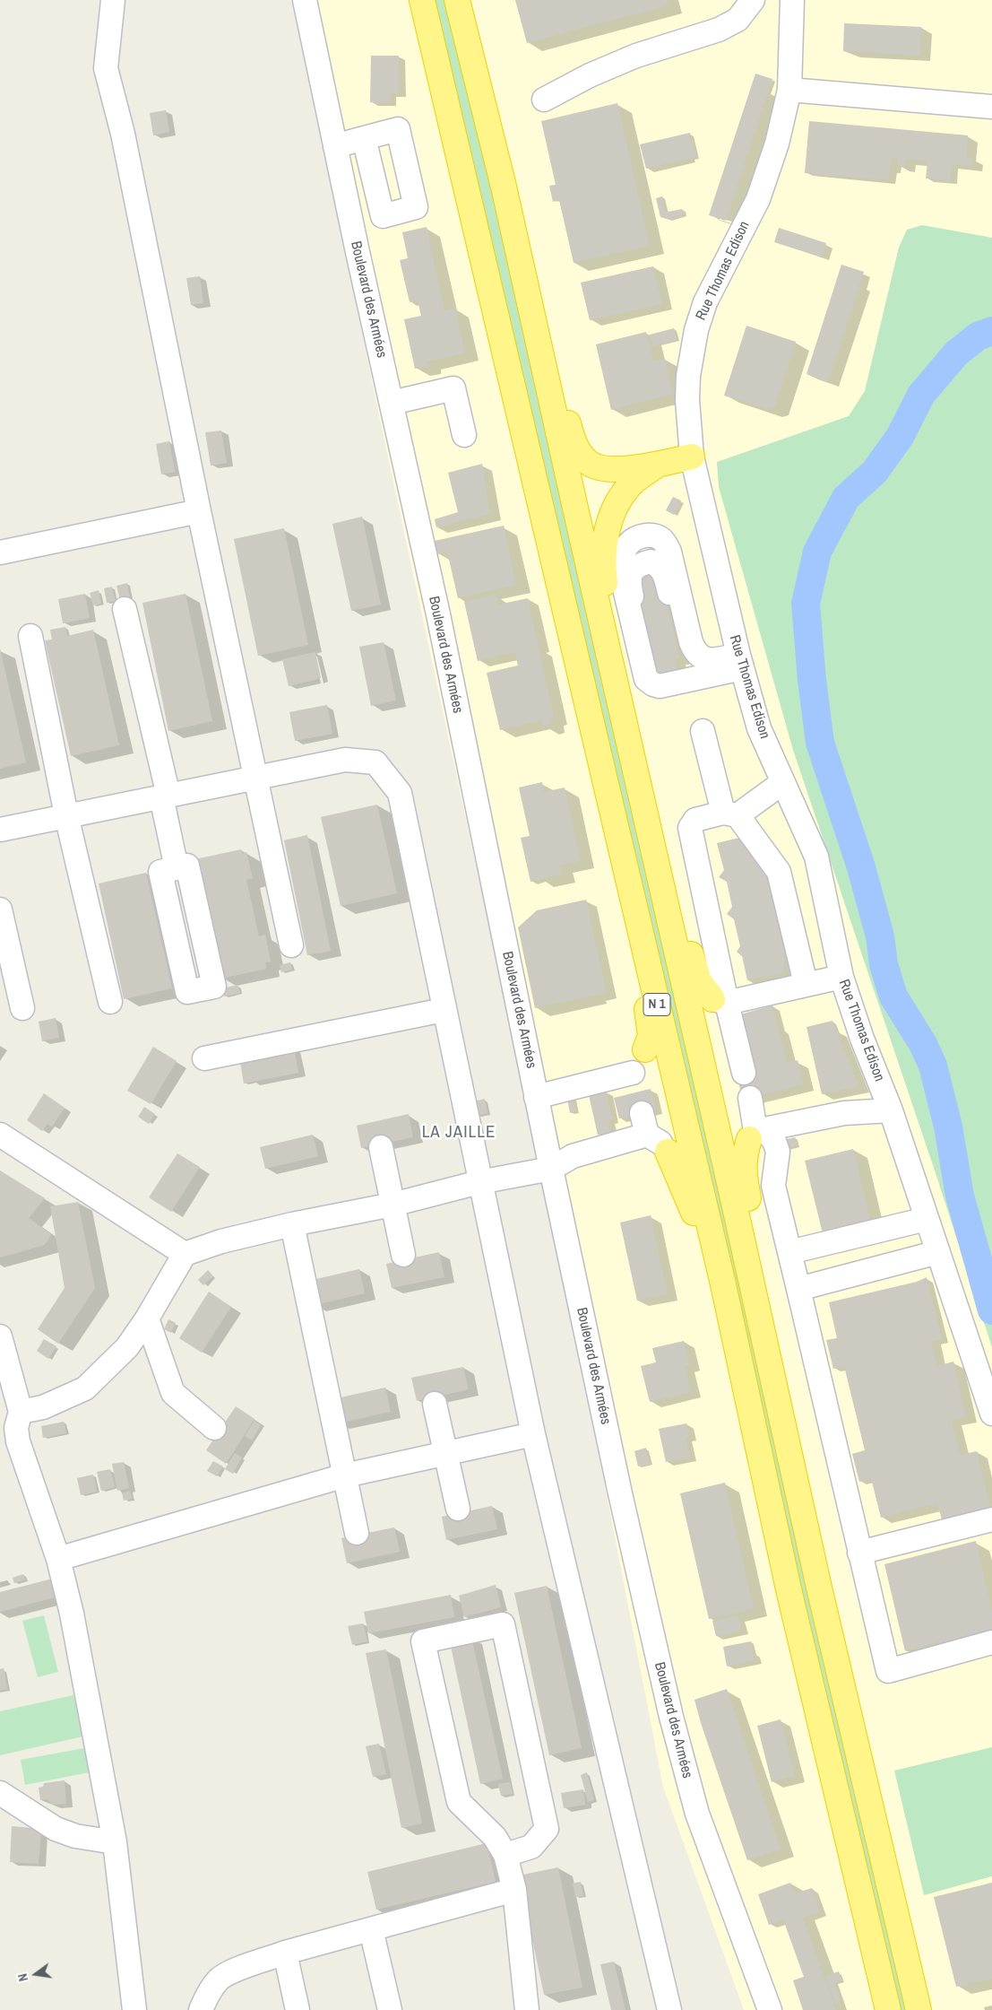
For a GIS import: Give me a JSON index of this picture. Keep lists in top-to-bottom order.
{
  "streets": {
    "highway": ["N 1"],
    "street": ["Rue Thomas Edison", "Boulevard des Armées"]
  },
  "districts": ["LA JAILLE"],
  "north": "left"
}
